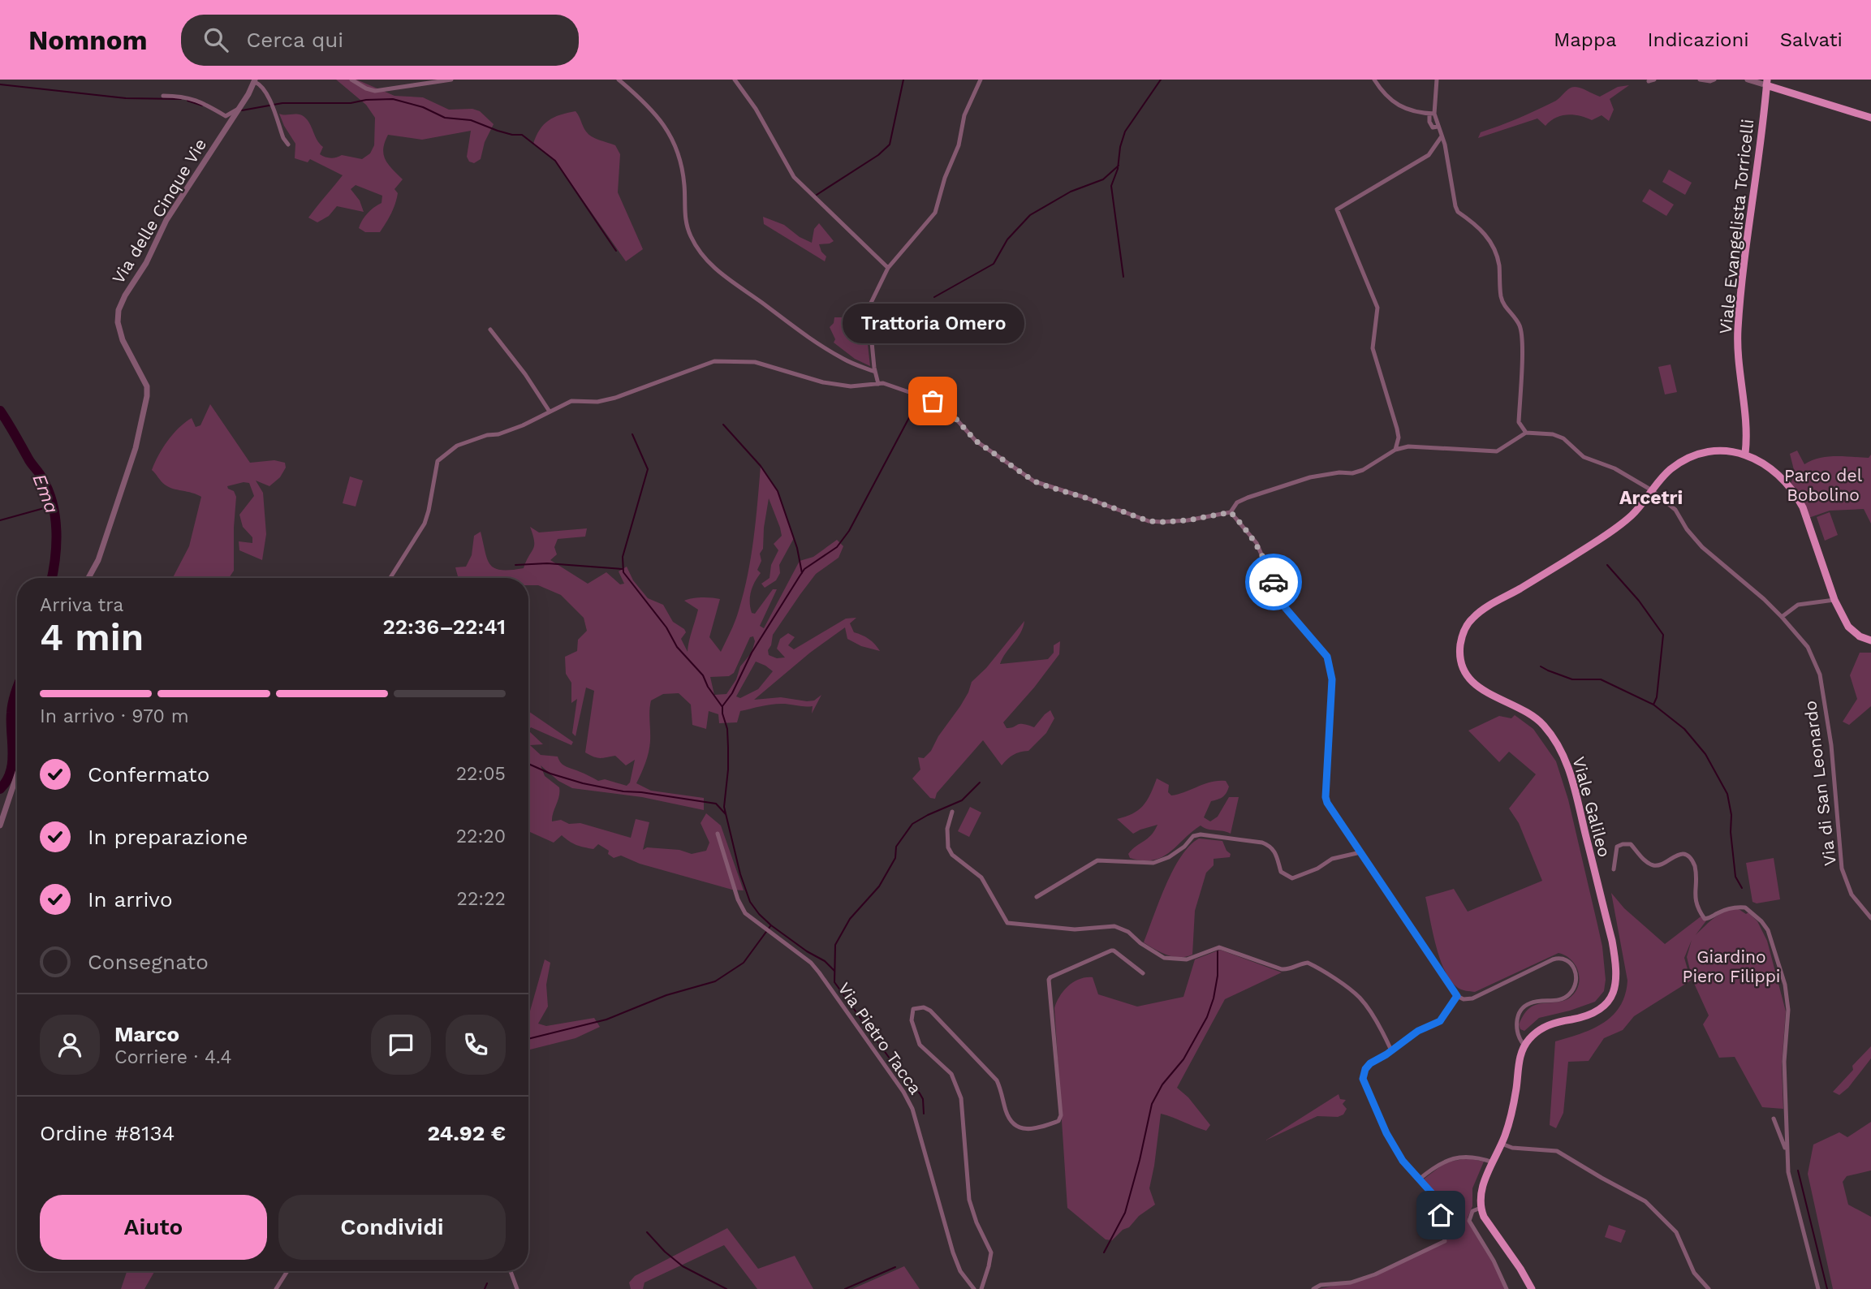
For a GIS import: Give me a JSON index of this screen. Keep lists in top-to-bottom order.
{
  "streets": {
    "main road": ["Viale Evangelista Torricelli", "Viale Galileo"],
    "street": ["Via delle Cinque Vie", "Via di San Leonardo", "Via Pietro Tacca"]
  },
  "crossings": [
    ["Viale Evangelista Torricelli", "Viale Galileo"],
    ["Via di San Leonardo", "Viale Galileo"]
  ],
  "districts": ["Arcetri"],
  "water": ["Ema"],
  "parks": ["Parco del Bobolino", "Giardino Piero Filippi"],
  "places": ["Trattoria Omero"],
  "page": {
    "header": "Nomnom",
    "search": "Cerca qui",
    "nav": ["Mappa", "Indicazioni", "Salvati"],
    "bubble": "Trattoria Omero",
    "heading": ["4 min", "Arriva tra", "22:36–22:41"],
    "panel": [
      "Marco",
      "Corriere · 4.4",
      "Ordine #8134",
      "24.92 €"
    ],
    "bar": "In arrivo · 970 m",
    "list": [
      ["Confermato", "22:05"],
      ["In preparazione", "22:20"],
      ["In arrivo", "22:22"],
      "Consegnato"
    ],
    "buttons": ["Aiuto", "Condividi"]
  }
}
